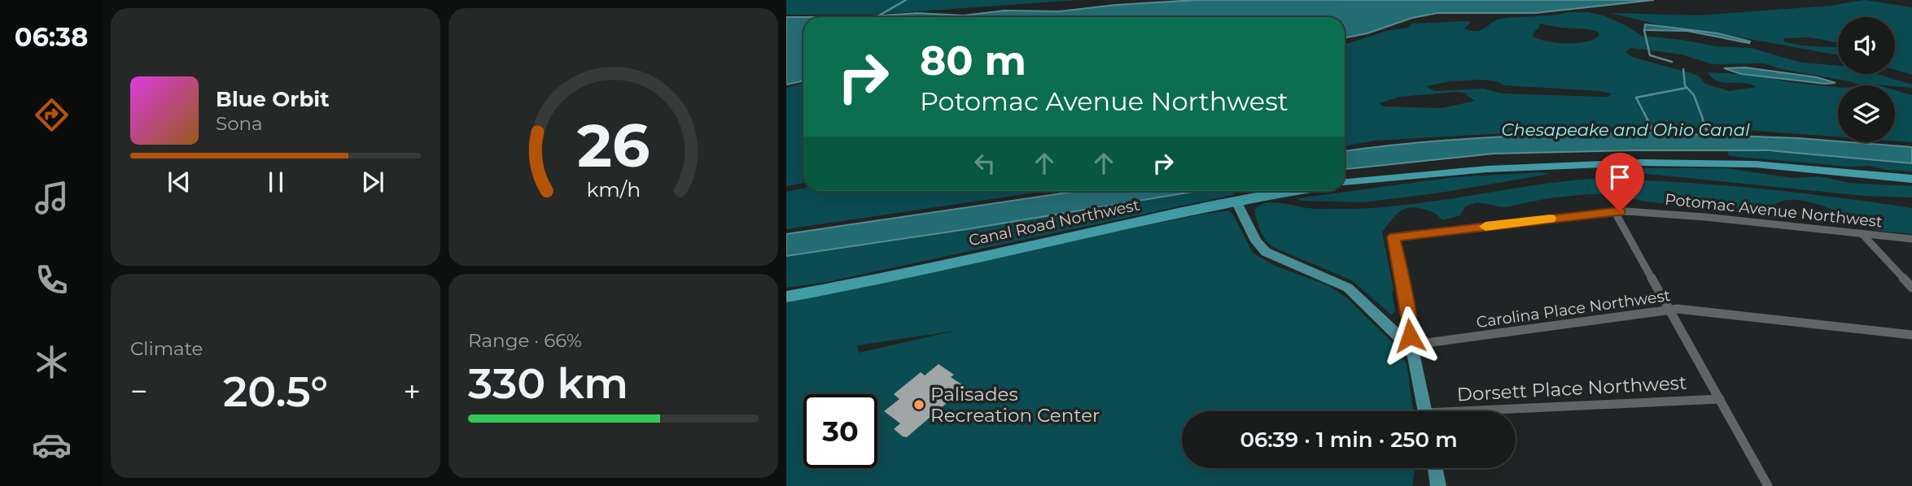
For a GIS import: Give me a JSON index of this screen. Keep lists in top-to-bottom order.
{
  "streets": {
    "highway": ["Canal Road Northwest"],
    "street": ["Potomac Avenue Northwest", "Carolina Place Northwest", "Dorsett Place Northwest"]
  },
  "crossings": [
    ["Potomac Avenue Northwest", "Carolina Place Northwest"]
  ],
  "water": ["Chesapeake and Ohio Canal"],
  "places": ["Palisades Recreation Center"],
  "page": {
    "tabs": "06:38",
    "turn": ["80 m", "Potomac Avenue Northwest"],
    "song": ["Blue Orbit", "Sona"],
    "tile": [
      "Climate",
      ["Range · 66%", "330 km"]
    ],
    "heat": ["−", "20.5°", "+"],
    "limit": "30",
    "trip": "06:39 · 1 min · 250 m",
    "gauge": ["26", "km/h"]
  }
}
